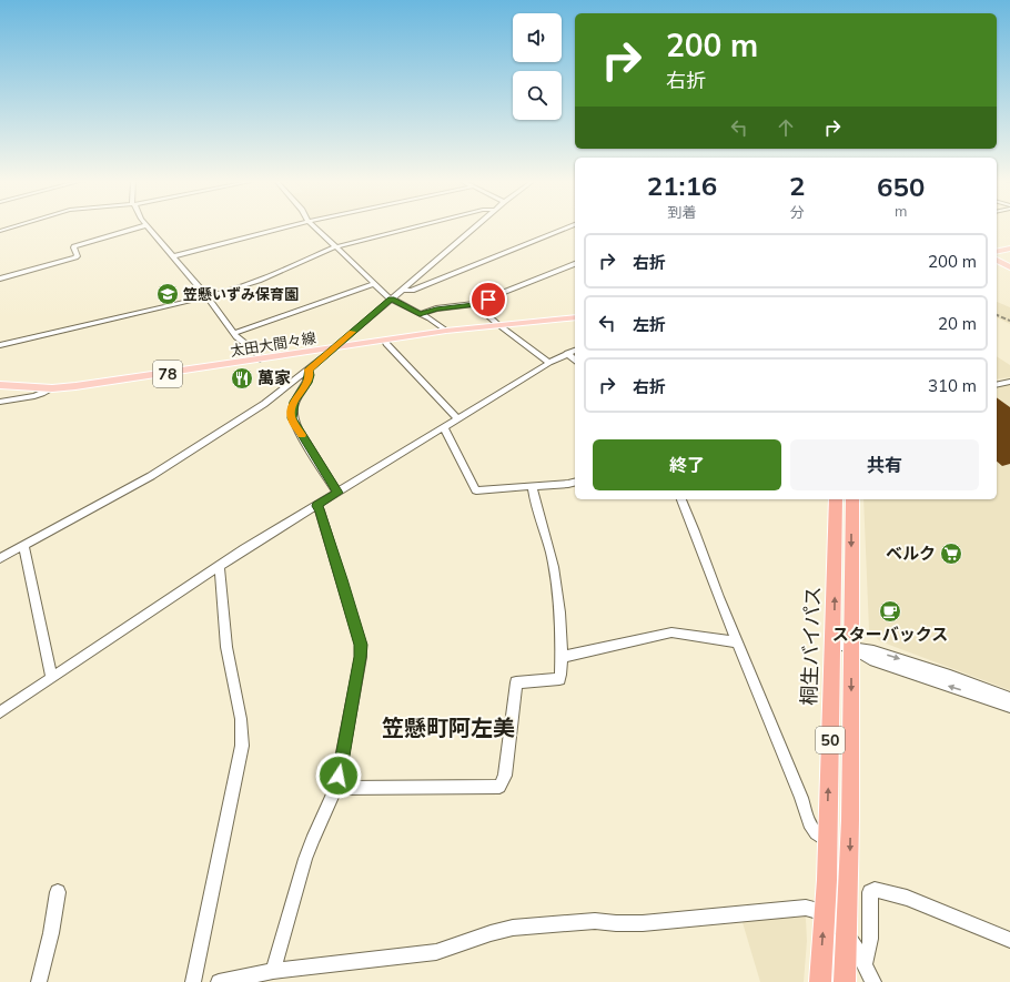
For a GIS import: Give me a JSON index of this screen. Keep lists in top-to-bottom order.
{
  "streets": {
    "highway": ["桐生バイパス", "50"],
    "main road": ["太田大間々線", "78"]
  },
  "districts": ["笠懸町阿左美"],
  "places": {
    "school or university": ["笠懸いずみ保育園"],
    "restaurant": ["萬家"],
    "supermarket": ["ベルク"],
    "cafe": ["スターバックス"]
  },
  "page": {
    "turn": ["200 m", "右折"],
    "eta": [
      "21:16",
      "到着",
      "2",
      "分",
      "650",
      "m"
    ],
    "list": [
      {
        "name": "右折",
        "value": "200 m"
      },
      {
        "name": "左折",
        "value": "20 m"
      },
      {
        "name": "右折",
        "value": "310 m"
      }
    ],
    "buttons": ["終了", "共有"]
  }
}
